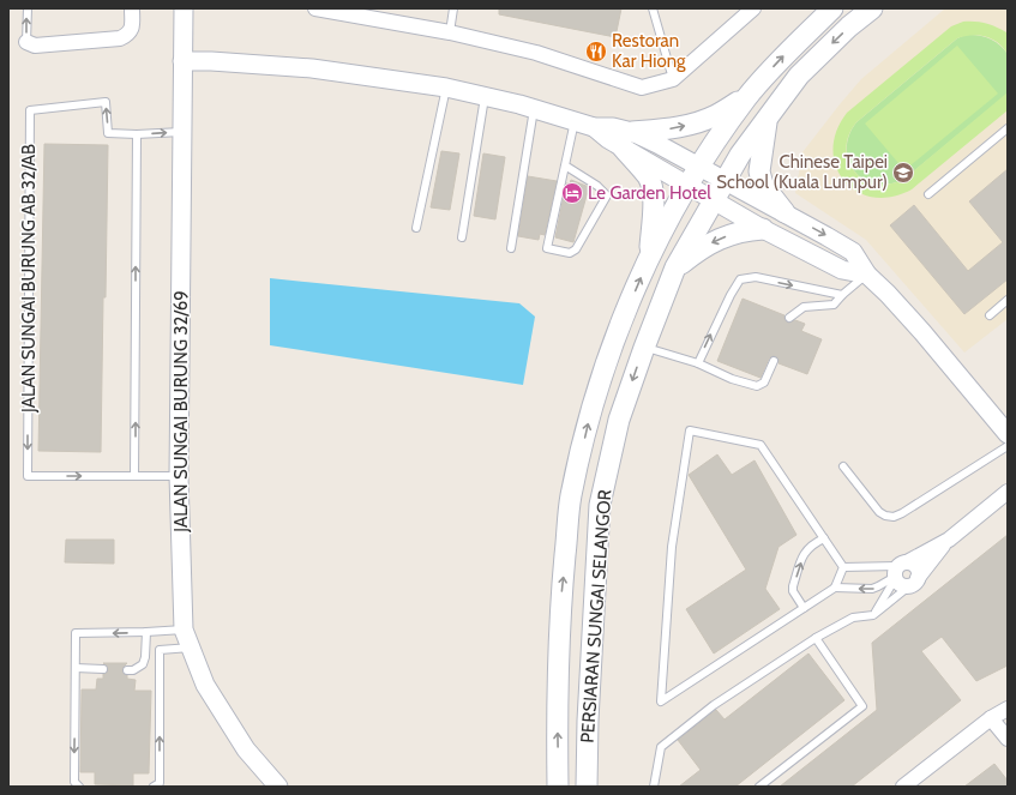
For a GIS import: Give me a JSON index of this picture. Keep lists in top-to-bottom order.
{
  "streets": {
    "main road": ["PERSIARAN SUNGAI SELANGOR"],
    "street": ["JALAN SUNGAI BURUNG 32/69"],
    "lane": ["JALAN SUNGAI BURUNG AB 32/AB"]
  },
  "crossings": [
    ["JALAN SUNGAI BURUNG AB 32/AB", "JALAN SUNGAI BURUNG 32/69"]
  ],
  "places": {
    "restaurant": ["Restoran Kar Hiong"],
    "school or university": ["Chinese Taipei School (Kuala Lumpur)"],
    "hotel": ["Le Garden Hotel"]
  }
}
